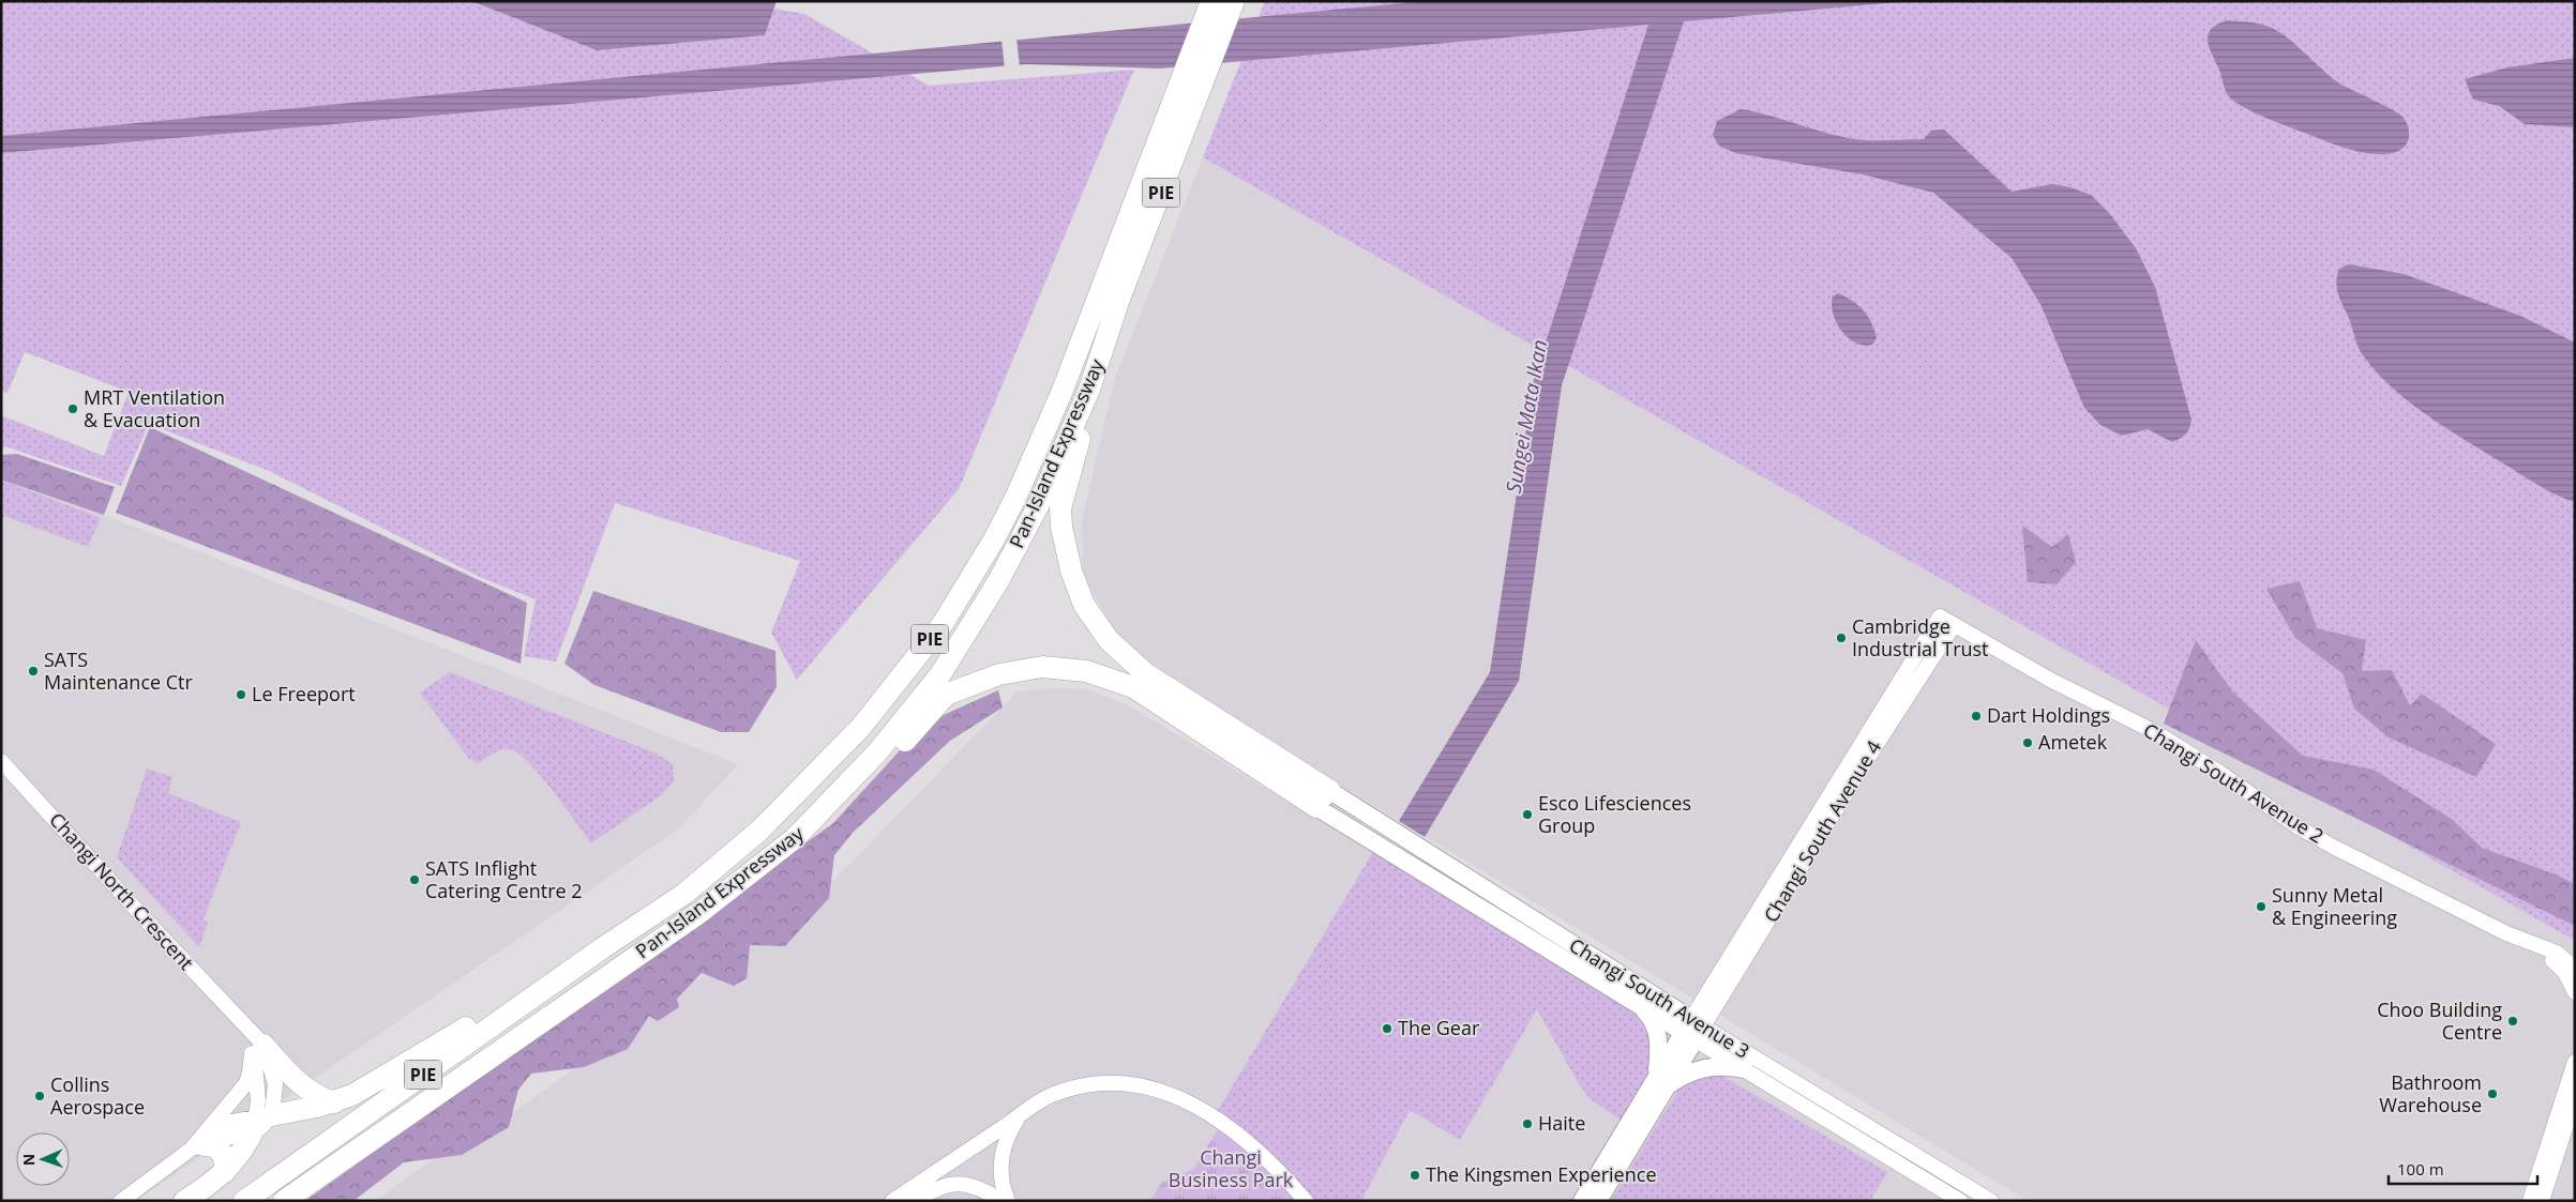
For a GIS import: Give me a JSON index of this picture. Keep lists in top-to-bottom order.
{
  "streets": {
    "highway": ["PIE", "Pan-Island Expressway"],
    "main road": ["Changi South Avenue 3"],
    "street": ["Changi South Avenue 2", "Changi South Avenue 4", "Changi North Crescent"]
  },
  "crossings": [
    ["Changi South Avenue 2", "Changi South Avenue 4"],
    ["Changi South Avenue 4", "Changi South Avenue 3"]
  ],
  "water": ["Sungei Mata Ikan"],
  "parks": ["Changi Business Park"],
  "places": [
    "MRT Ventilation & Evacuation",
    "Cambridge Industrial Trust",
    "SATS Maintenance Ctr",
    "Le Freeport",
    "Dart Holdings",
    "Ametek",
    "Esco Lifesciences Group",
    "SATS Inflight Catering Centre 2",
    "Sunny Metal & Engineering",
    "Choo Building Centre",
    "The Gear",
    "Bathroom Warehouse",
    "Collins Aerospace",
    "Haite",
    "The Kingsmen Experience"
  ],
  "scale_bar": "100 m",
  "north": "left"
}
